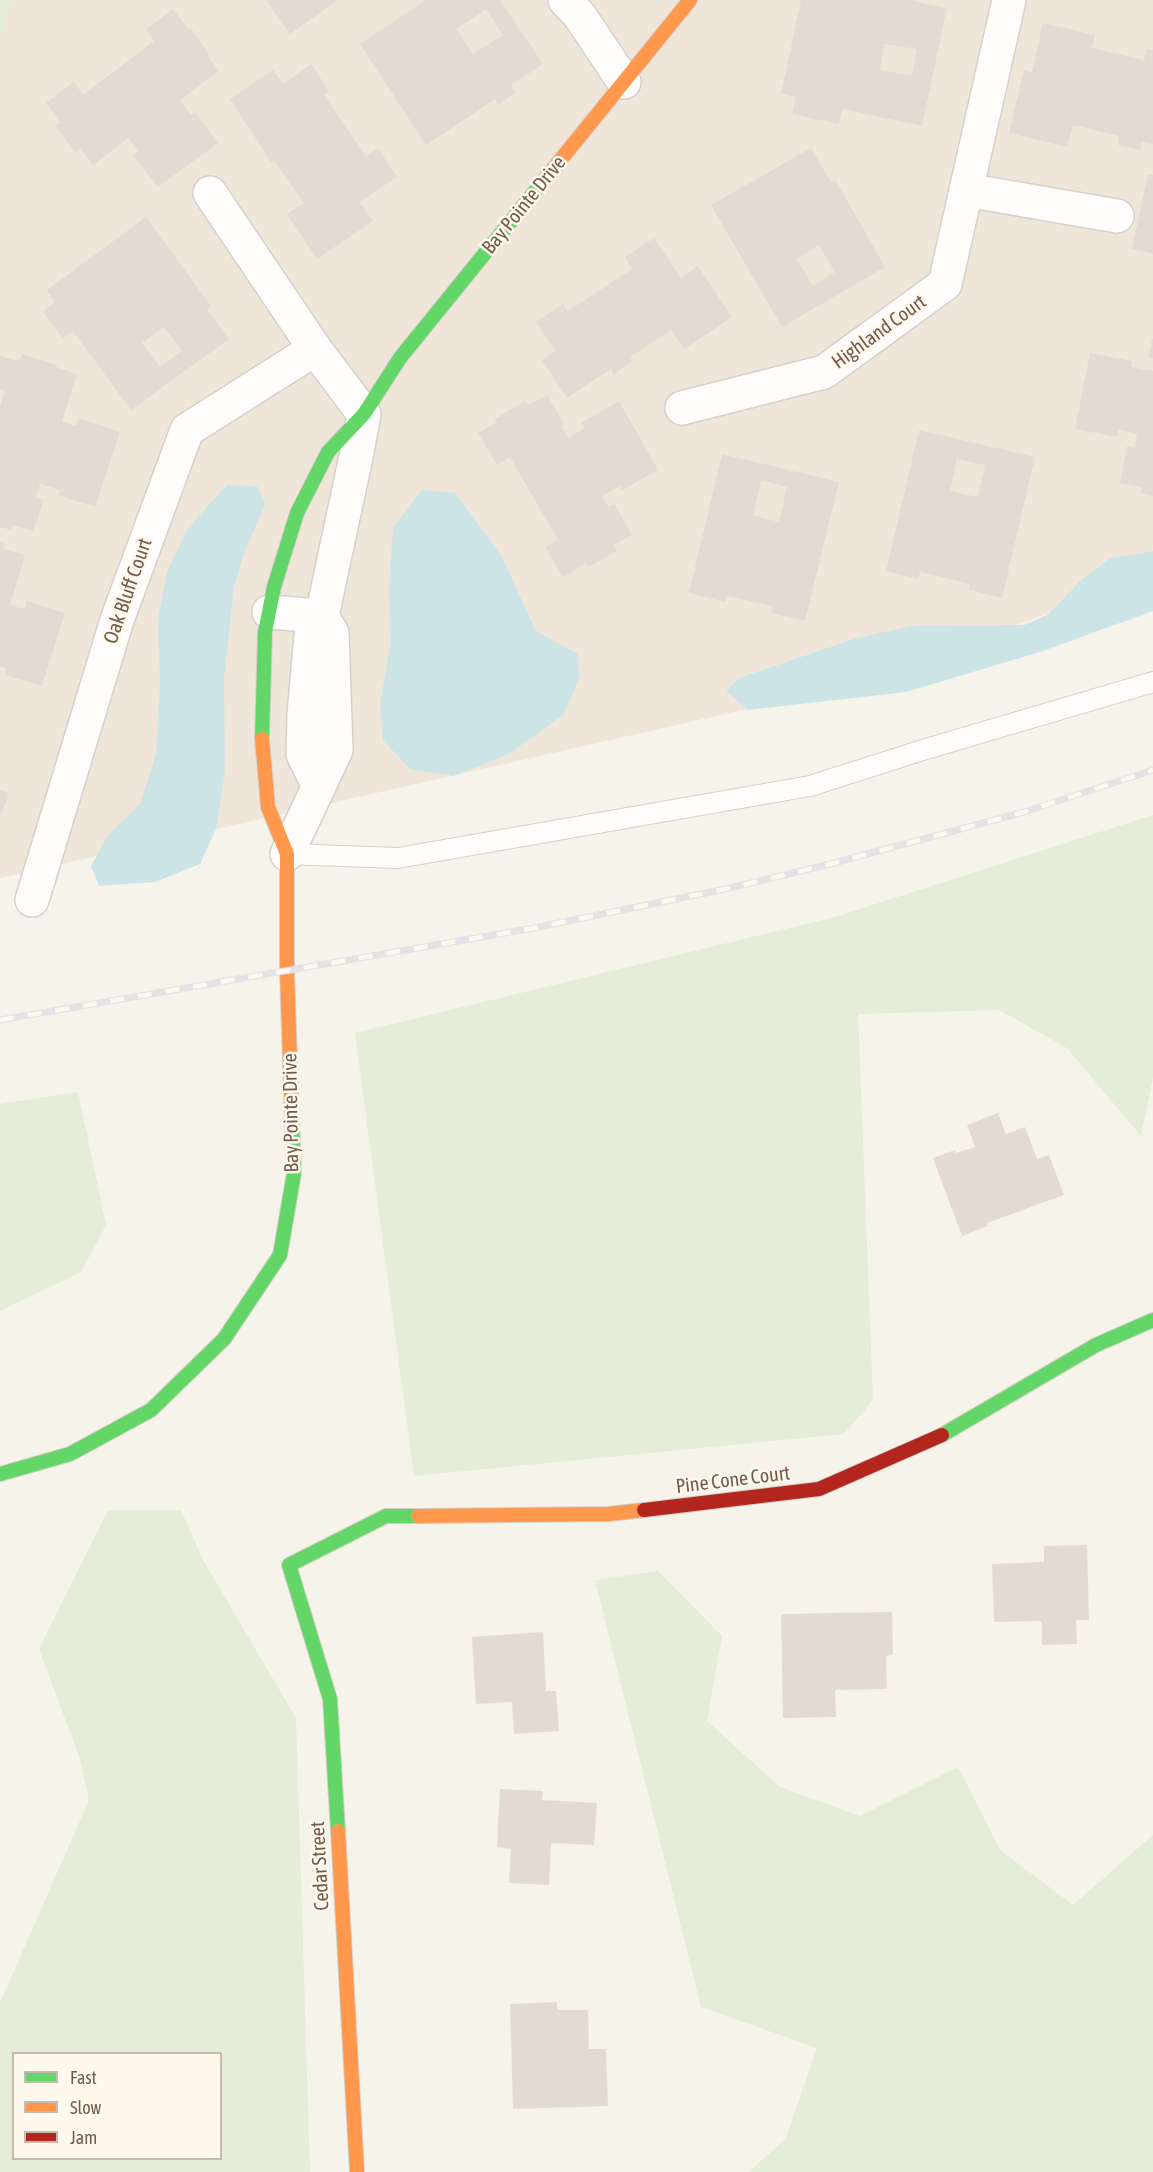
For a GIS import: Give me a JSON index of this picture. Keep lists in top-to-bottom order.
{
  "streets": {
    "street": [
      "Bay Pointe Drive",
      "Highland Court",
      "Oak Bluff Court",
      "Pine Cone Court",
      "Cedar Street"
    ]
  },
  "crossings": [
    ["Pine Cone Court", "Cedar Street"]
  ],
  "legend": ["Fast", "Slow", "Jam"]
}
